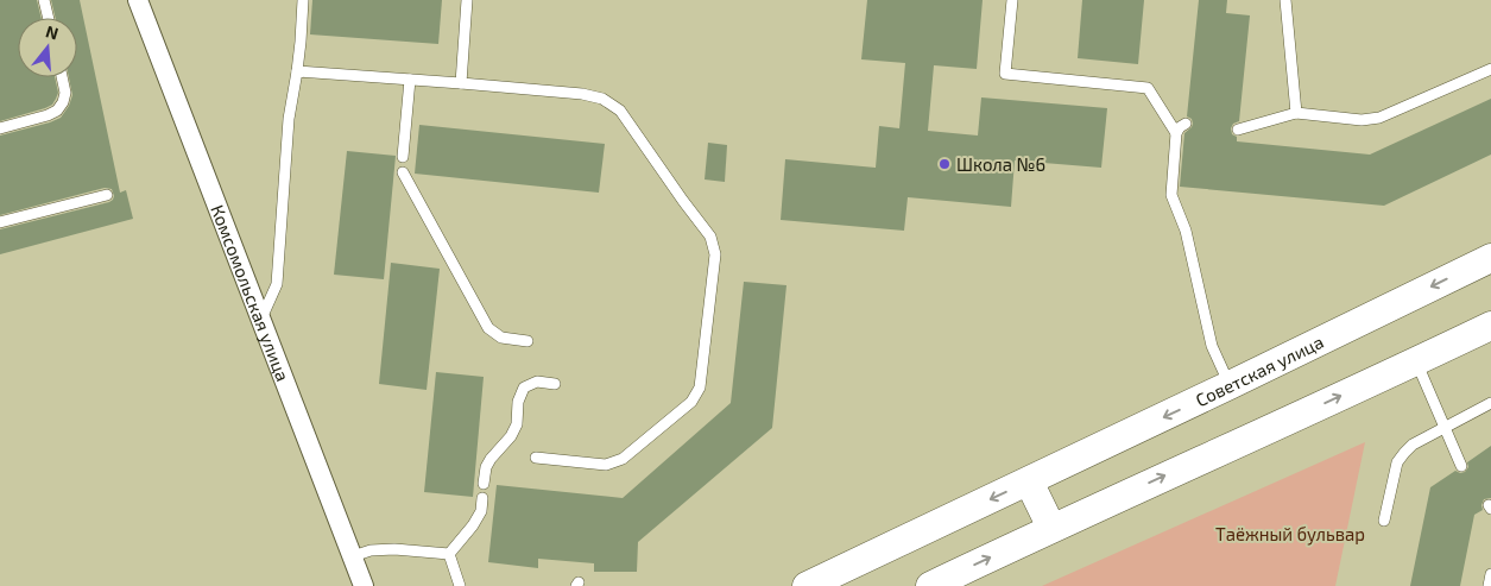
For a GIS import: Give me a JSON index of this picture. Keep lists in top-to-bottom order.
{
  "streets": {
    "street": ["Комсомольская улица", "Советская улица"]
  },
  "parks": ["Таёжный бульвар"],
  "places": ["Школа №6"],
  "north": "top"
}
